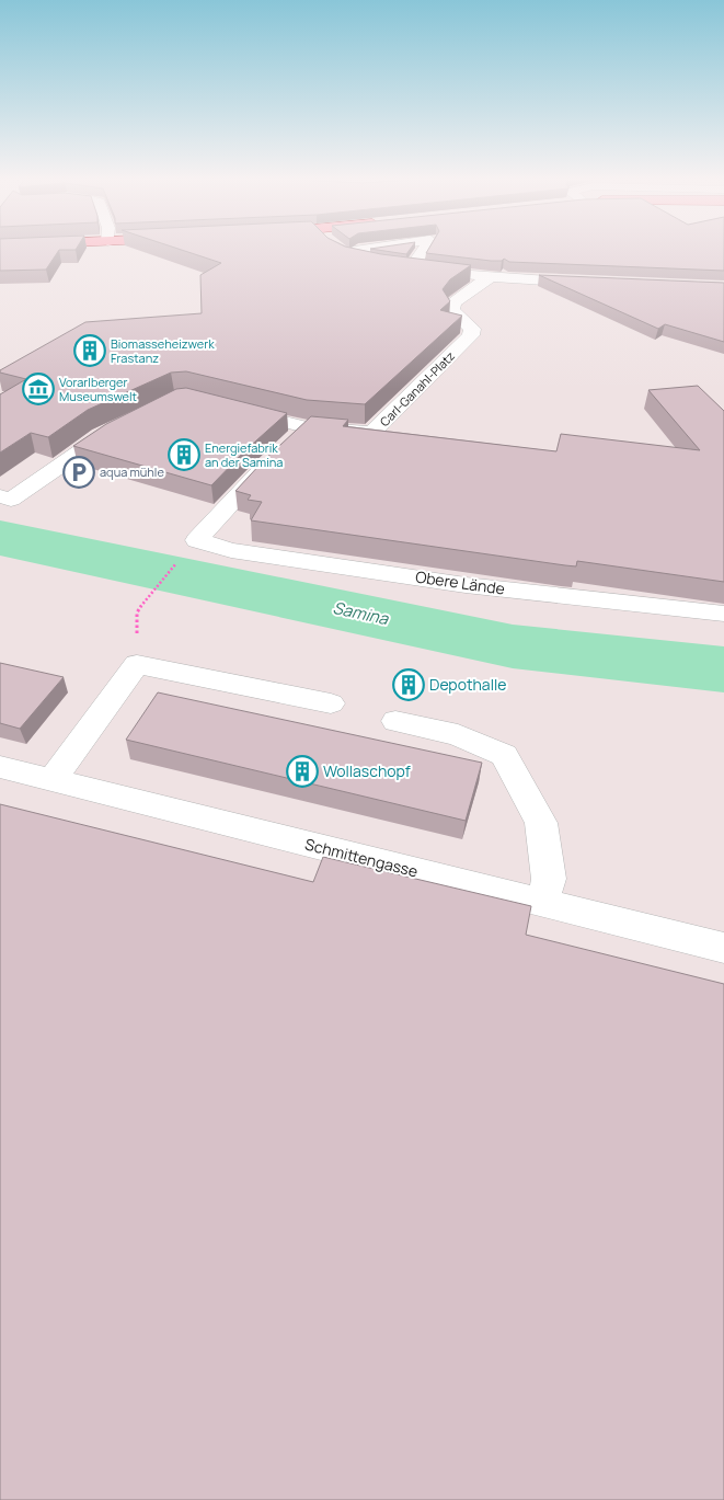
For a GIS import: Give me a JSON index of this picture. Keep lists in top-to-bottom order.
{
  "streets": {
    "street": ["Carl-Ganahl-Platz", "Obere Lände", "Schmittengasse"]
  },
  "crossings": [
    ["Carl-Ganahl-Platz", "Obere Lände"]
  ],
  "water": ["Samina"],
  "places": {
    "building": [
      "Biomasseheizwerk Frastanz",
      "Energiefabrik an der Samina",
      "Depothalle",
      "Wollaschopf"
    ],
    "museum": ["Vorarlberger Museumswelt"],
    "parking": ["aqua mühle"]
  }
}
